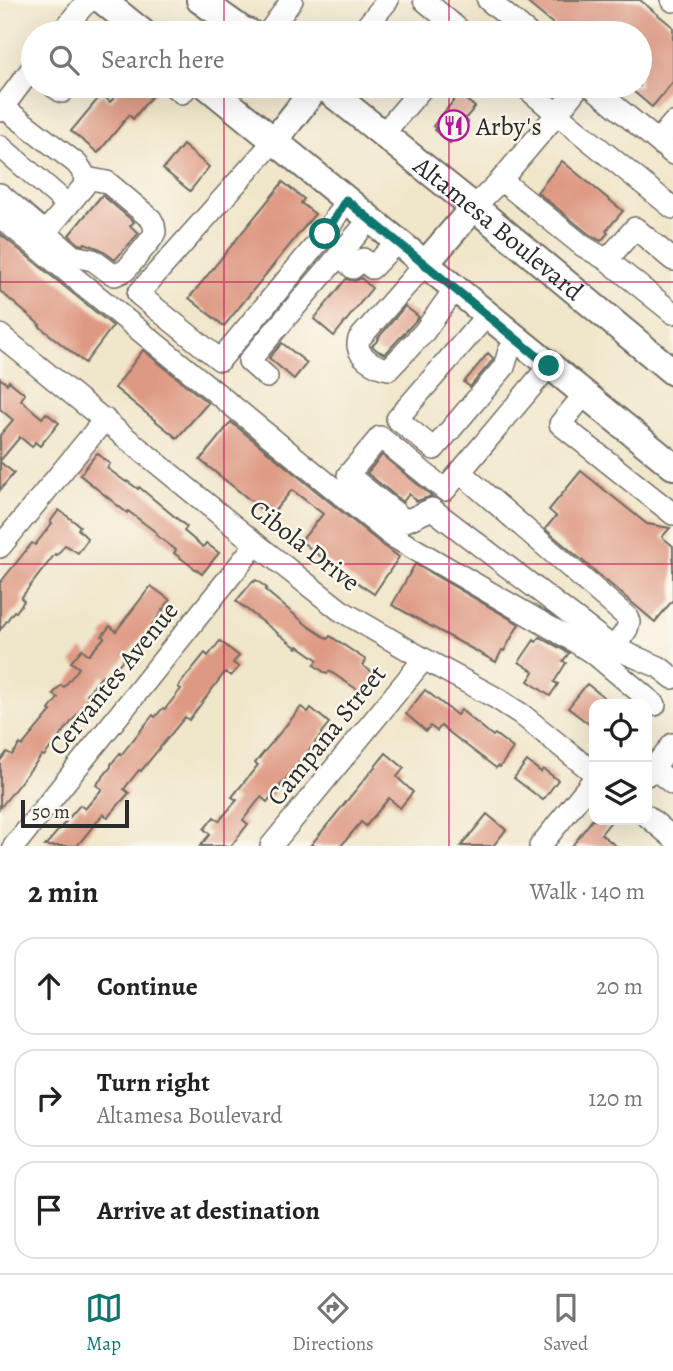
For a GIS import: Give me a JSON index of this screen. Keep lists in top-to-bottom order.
{
  "streets": {
    "main road": ["Altamesa Boulevard"],
    "street": ["Cibola Drive", "Cervantes Avenue", "Campana Street"]
  },
  "crossings": [
    ["Cibola Drive", "Cervantes Avenue"],
    ["Cibola Drive", "Campana Street"]
  ],
  "places": {
    "restaurant": ["Arby's"]
  },
  "scale_bar": "50 m",
  "page": {
    "search": "Search here",
    "scale": "50 m",
    "heading": ["2 min", "Walk · 140 m"],
    "list": [
      ["Continue", "20 m"],
      ["Turn right", "Altamesa Boulevard", "120 m"],
      "Arrive at destination"
    ],
    "nav": ["Map", "Directions", "Saved"]
  }
}
